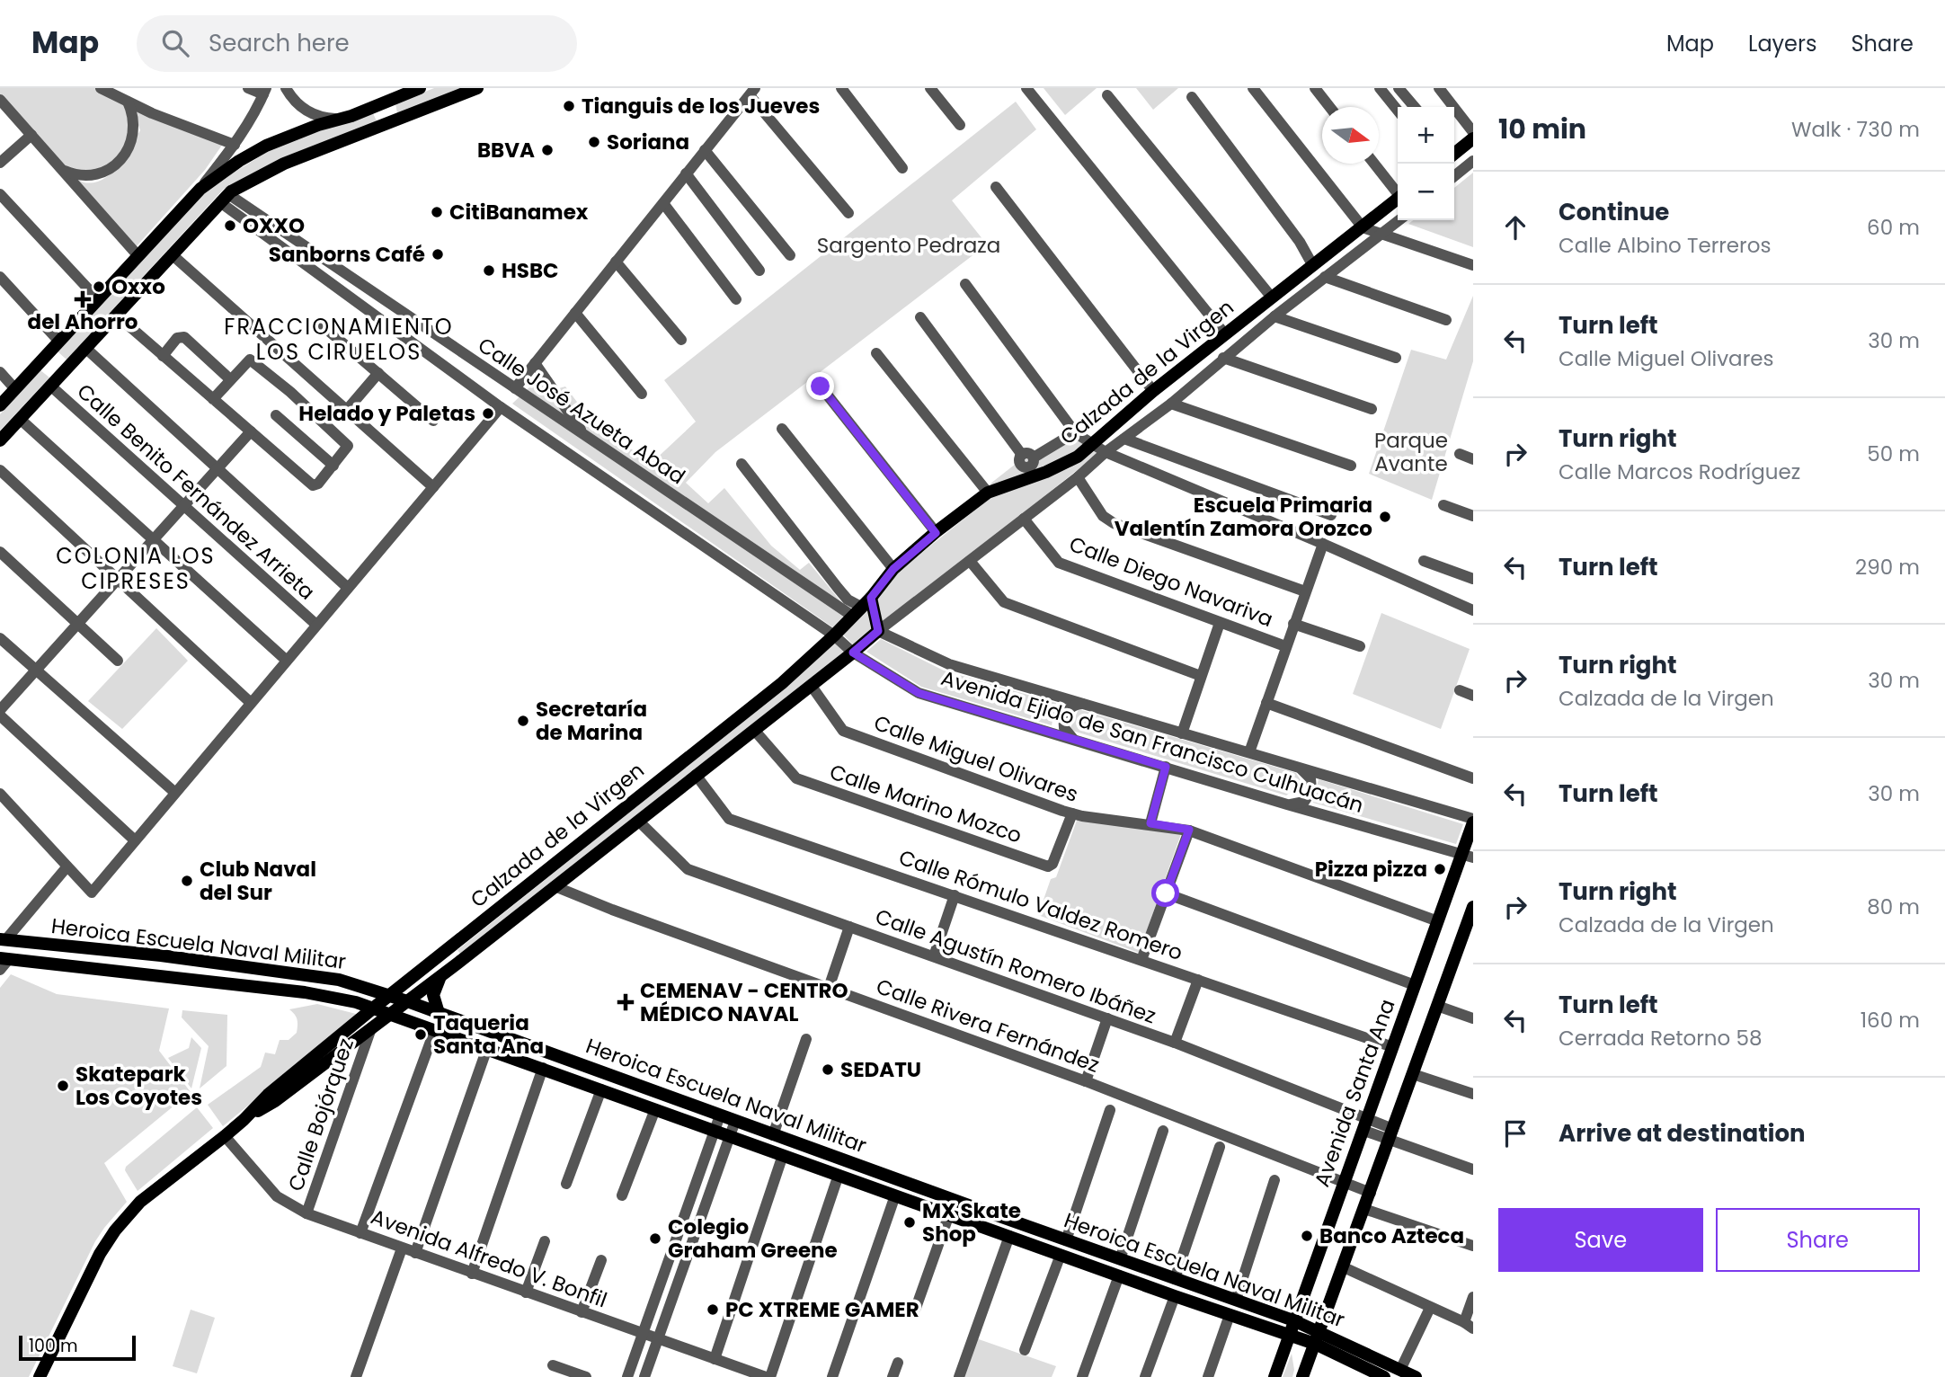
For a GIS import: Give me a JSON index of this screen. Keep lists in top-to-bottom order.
{
  "streets": {
    "main road": ["Calzada de la Virgen", "Heroica Escuela Naval Militar", "Avenida Santa Ana"],
    "street": [
      "Calle José Azueta Abad",
      "Calle Benito Fernández Arrieta",
      "Calle Diego Navariva",
      "Avenida Ejido de San Francisco Culhuacán",
      "Calle Miguel Olivares",
      "Calle Marino Mozco",
      "Calle Rómulo Valdez Romero",
      "Calle Agustín Romero Ibáñez",
      "Calle Rivera Fernández",
      "Calle Bojórquez",
      "Avenida Alfredo V. Bonfil"
    ]
  },
  "crossings": [
    ["Calzada de la Virgen", "Calle José Azueta Abad"],
    ["Calzada de la Virgen", "Calle Diego Navariva"],
    ["Calzada de la Virgen", "Avenida Ejido de San Francisco Culhuacán"],
    ["Calzada de la Virgen", "Calle Miguel Olivares"],
    ["Calzada de la Virgen", "Calle Marino Mozco"],
    ["Calzada de la Virgen", "Calle Rómulo Valdez Romero"],
    ["Calzada de la Virgen", "Heroica Escuela Naval Militar"],
    ["Calzada de la Virgen", "Calle Agustín Romero Ibáñez"],
    ["Calzada de la Virgen", "Calle Rivera Fernández"],
    ["Calzada de la Virgen", "Calle Bojórquez"],
    ["Calzada de la Virgen", "Avenida Alfredo V. Bonfil"],
    ["Calle José Azueta Abad", "Avenida Ejido de San Francisco Culhuacán"],
    ["Avenida Ejido de San Francisco Culhuacán", "Avenida Santa Ana"],
    ["Calle Miguel Olivares", "Calle Marino Mozco"],
    ["Calle Miguel Olivares", "Avenida Santa Ana"],
    ["Calle Rómulo Valdez Romero", "Avenida Santa Ana"],
    ["Heroica Escuela Naval Militar", "Avenida Santa Ana"],
    ["Calle Agustín Romero Ibáñez", "Avenida Santa Ana"],
    ["Calle Rivera Fernández", "Avenida Santa Ana"],
    ["Calle Bojórquez", "Avenida Alfredo V. Bonfil"]
  ],
  "districts": ["FRACCIONAMIENTO LOS CIRUELOS", "COLONIA LOS CIPRESES"],
  "parks": ["Sargento Pedraza", "Parque Avante"],
  "places": {
    "other": [
      "Tianguis de los Jueves",
      "Soriana",
      "BBVA",
      "CitiBanamex",
      "OXXO",
      "Sanborns Café",
      "HSBC",
      "Oxxo",
      "Helado y Paletas",
      "Escuela Primaria Valentín Zamora Orozco",
      "Secretaría de Marina",
      "Pizza pizza",
      "Club Naval del Sur",
      "Taqueria Santa Ana",
      "SEDATU",
      "Skatepark Los Coyotes",
      "MX Skate Shop",
      "Banco Azteca",
      "Colegio Graham Greene",
      "PC XTREME GAMER"
    ],
    "health": ["del Ahorro", "CEMENAV - CENTRO MÉDICO NAVAL"]
  },
  "scale_bar": "100 m",
  "north": "right",
  "page": {
    "header": "Map",
    "search": "Search here",
    "nav": ["Map", "Layers", "Share"],
    "heading": ["10 min", "Walk · 730 m"],
    "map_buttons": ["+", "−"],
    "list": [
      ["Continue", "Calle Albino Terreros", "60 m"],
      ["Turn left", "Calle Miguel Olivares", "30 m"],
      ["Turn right", "Calle Marcos Rodríguez", "50 m"],
      ["Turn left", "290 m"],
      ["Turn right", "Calzada de la Virgen", "30 m"],
      ["Turn left", "30 m"],
      ["Turn right", "Calzada de la Virgen", "80 m"],
      ["Turn left", "Cerrada Retorno 58", "160 m"],
      "Arrive at destination"
    ],
    "buttons": ["Save", "Share"],
    "scale": "100 m"
  }
}
